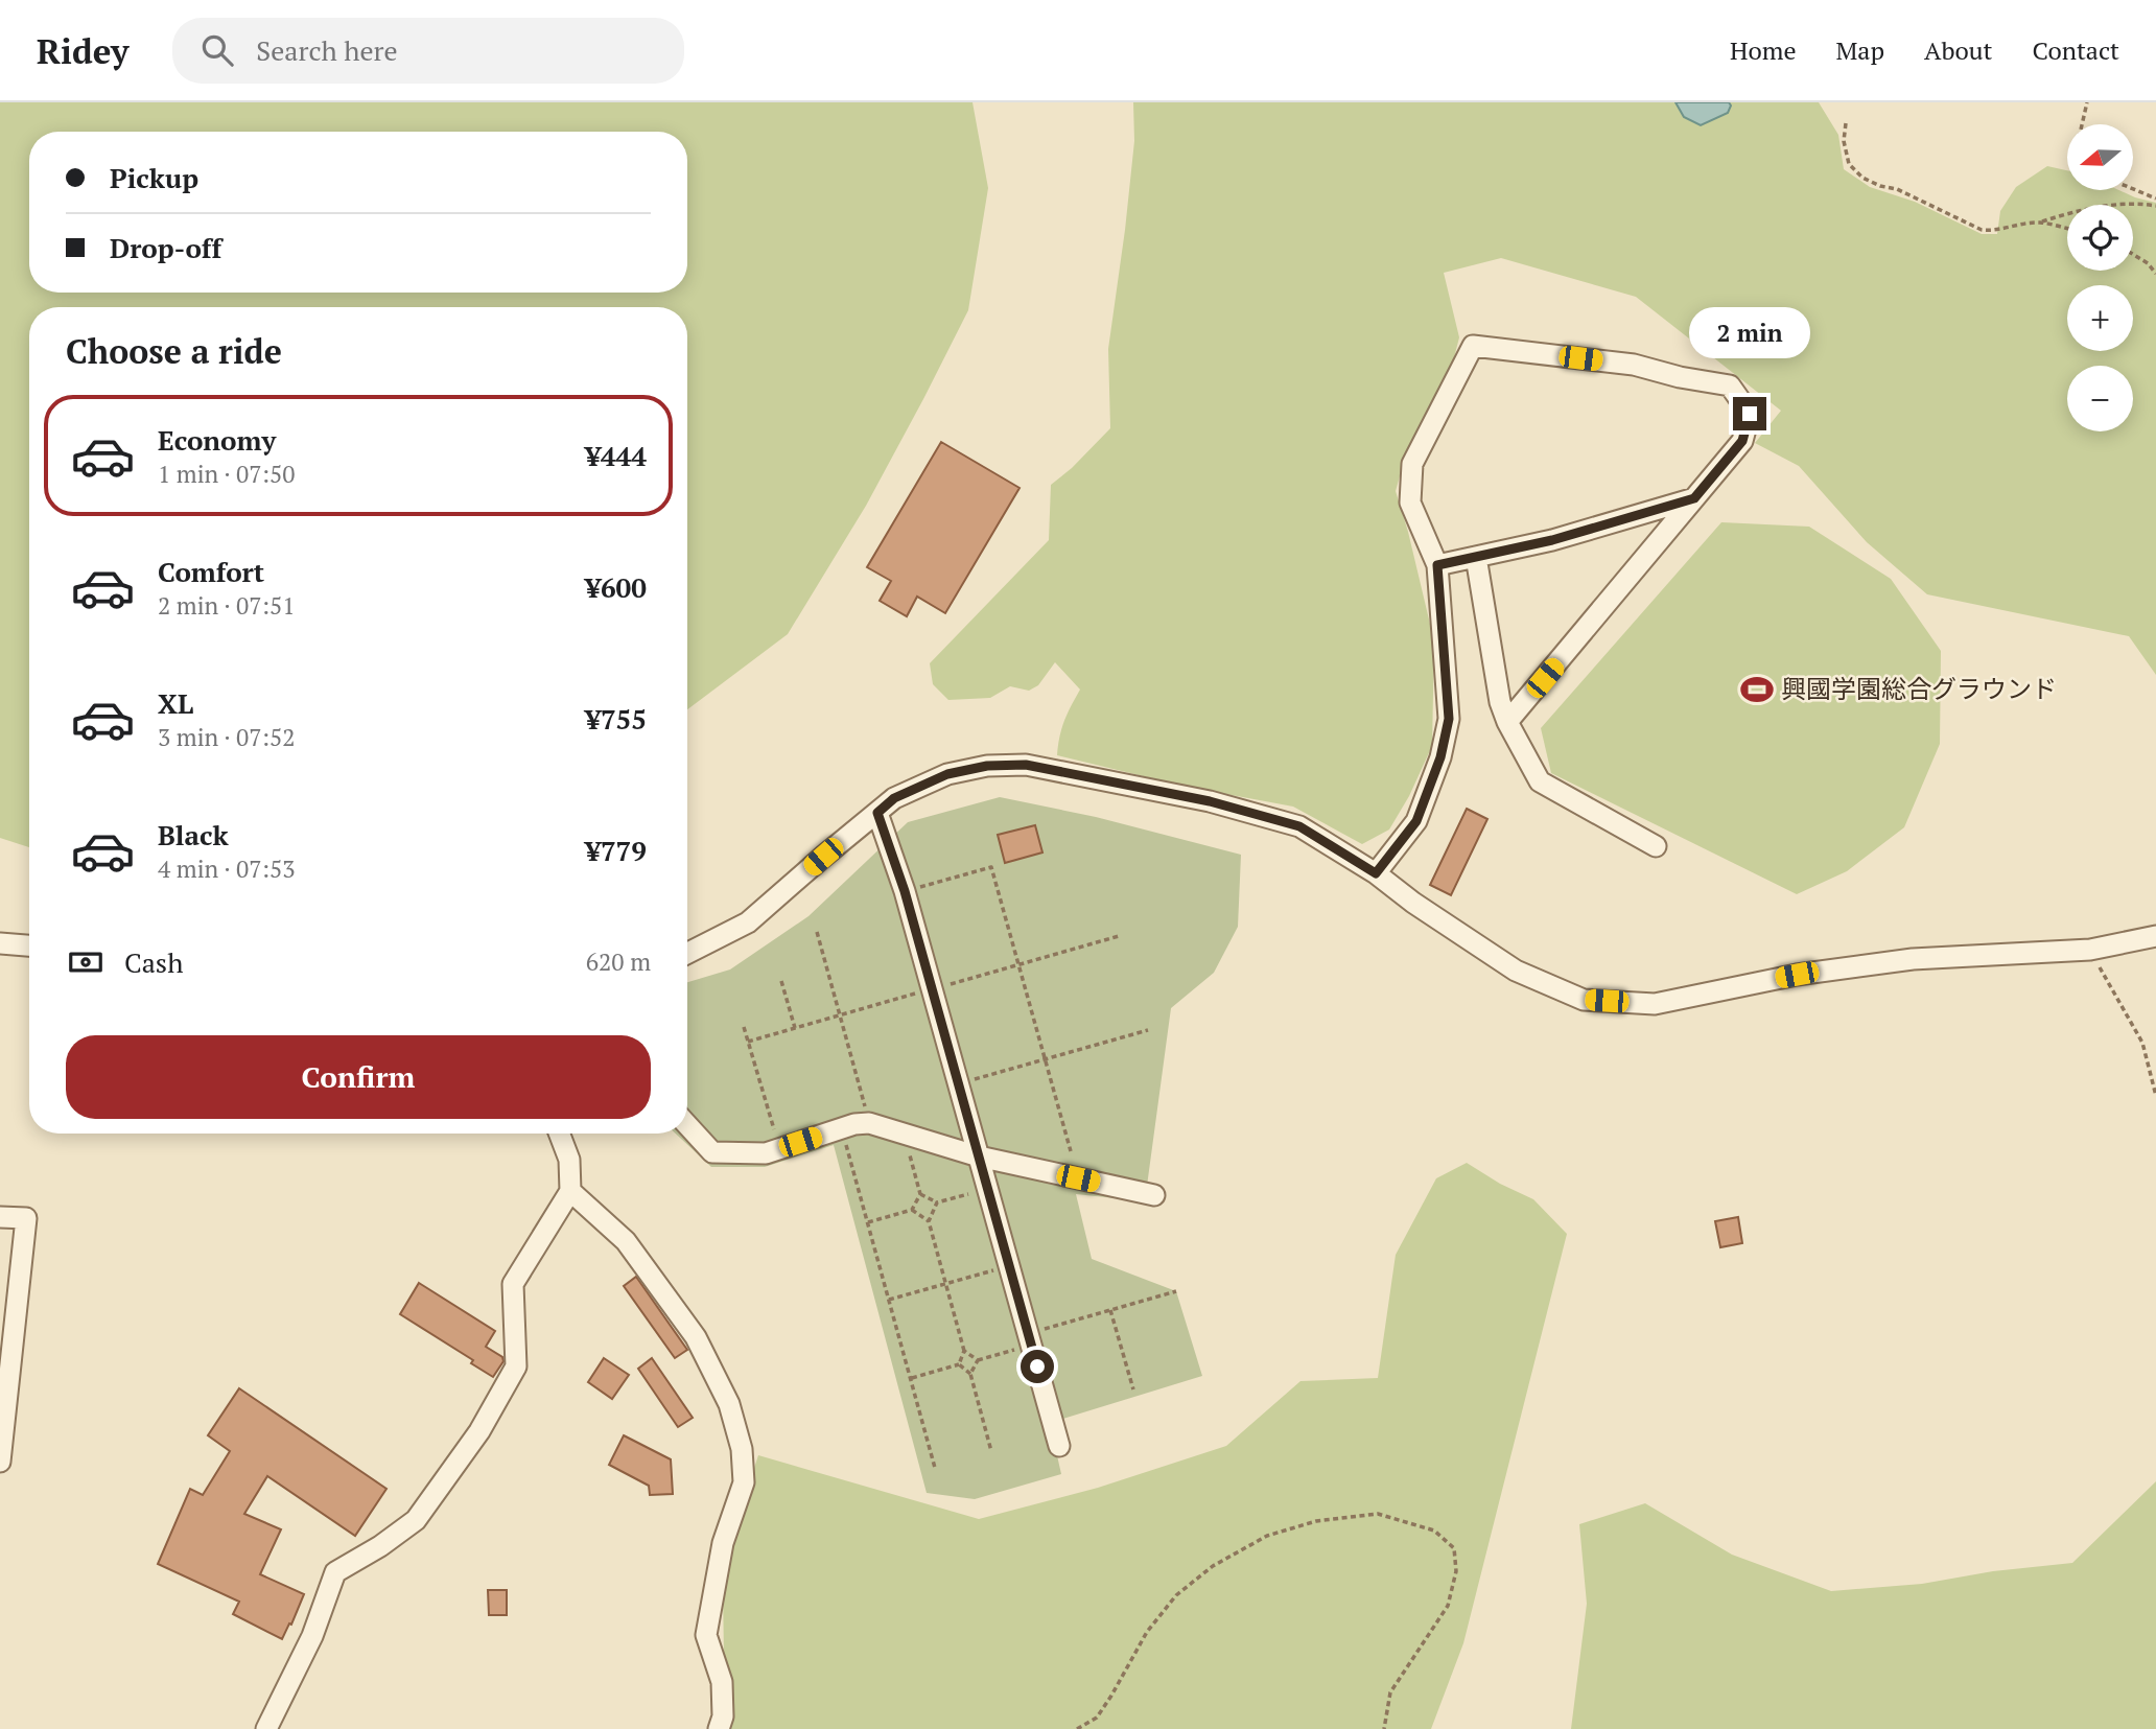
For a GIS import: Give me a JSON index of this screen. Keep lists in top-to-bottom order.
{
  "places": {
    "sports": ["興國学園総合グラウンド"]
  },
  "north": "left",
  "page": {
    "header": "Ridey",
    "search": "Search here",
    "nav": [
      "Home",
      "Map",
      "About",
      "Contact"
    ],
    "map_buttons": ["+", "−"],
    "banner": ["Pickup", "Drop-off"],
    "bubble": "2 min",
    "heading": "Choose a ride",
    "list": [
      {
        "name": "Economy",
        "note": "1 min · 07:50",
        "value": "¥444"
      },
      {
        "name": "Comfort",
        "note": "2 min · 07:51",
        "value": "¥600"
      },
      {
        "name": "XL",
        "note": "3 min · 07:52",
        "value": "¥755"
      },
      {
        "name": "Black",
        "note": "4 min · 07:53",
        "value": "¥779"
      }
    ],
    "pay": ["Cash", "620 m"],
    "buttons": "Confirm"
  }
}
